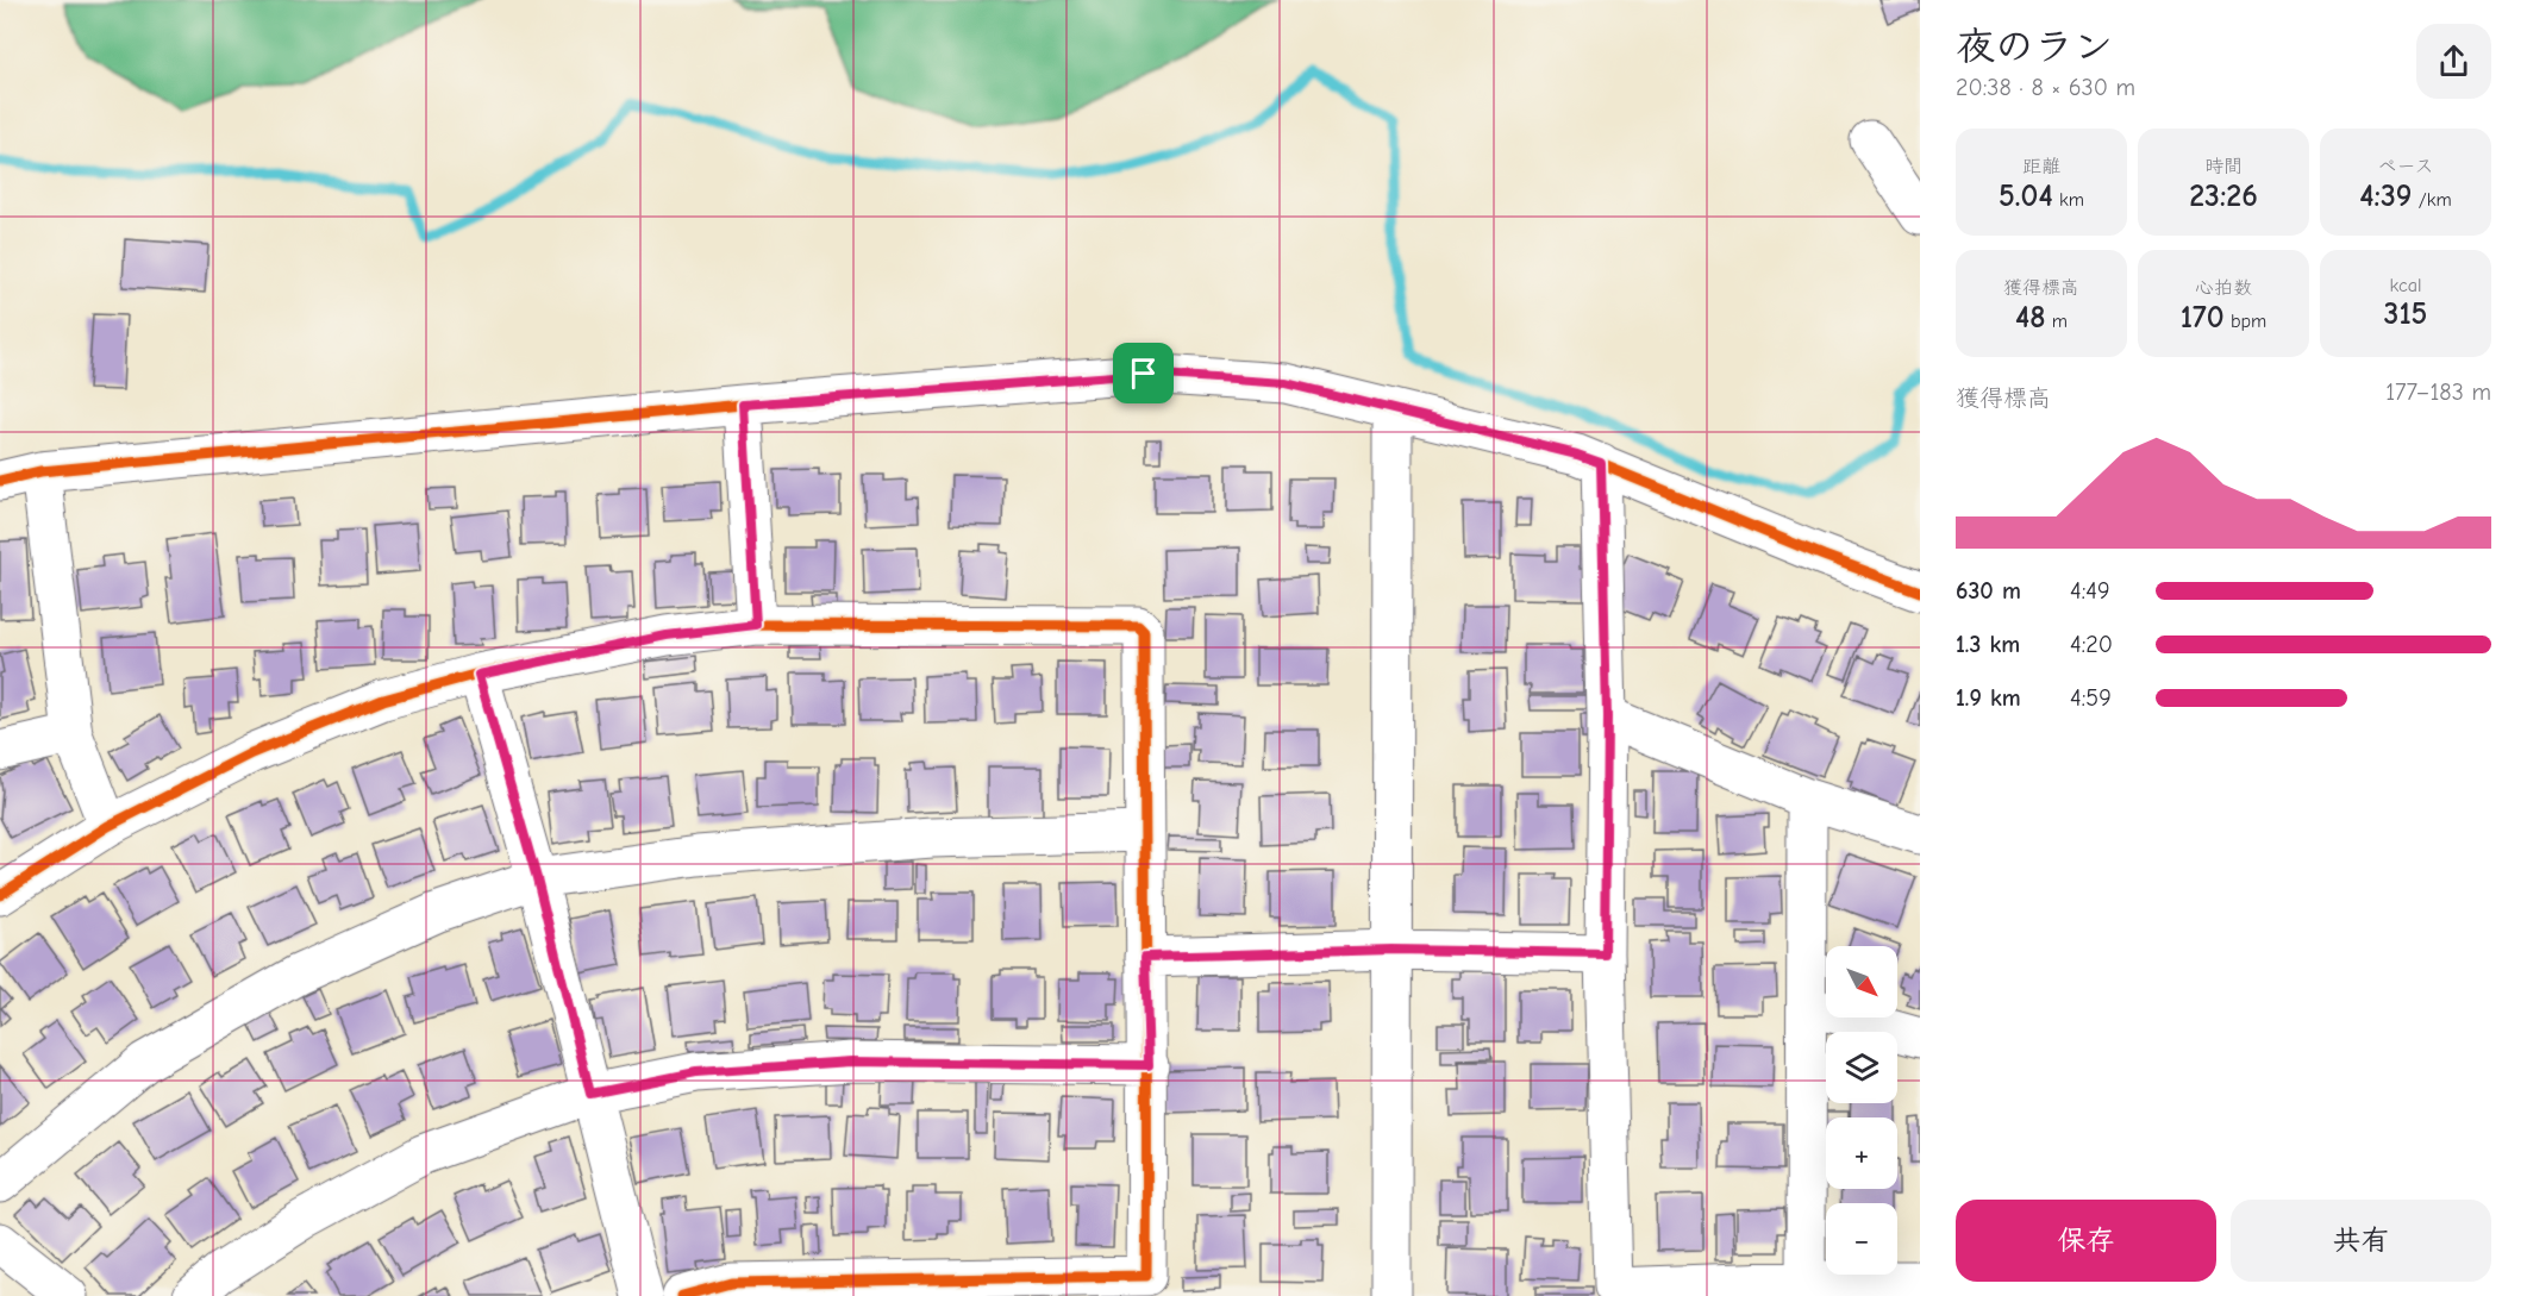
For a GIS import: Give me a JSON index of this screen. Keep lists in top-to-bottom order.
{
  "north": "bottom right",
  "page": {
    "heading": ["夜のラン", "20:38 · 8 × 630 m"],
    "stats": [
      ["距離", "5.04 km"],
      ["時間", "23:26"],
      ["ペース", "4:39 /km"],
      ["獲得標高", "48 m"],
      ["心拍数", "170 bpm"],
      ["kcal", "315"]
    ],
    "chart": ["獲得標高", "177–183 m"],
    "list": [
      {
        "name": "630 m",
        "note": "4:49"
      },
      {
        "name": "1.3 km",
        "note": "4:20"
      },
      {
        "name": "1.9 km",
        "note": "4:59"
      }
    ],
    "map_buttons": ["+", "−"],
    "buttons": ["保存", "共有"]
  }
}
